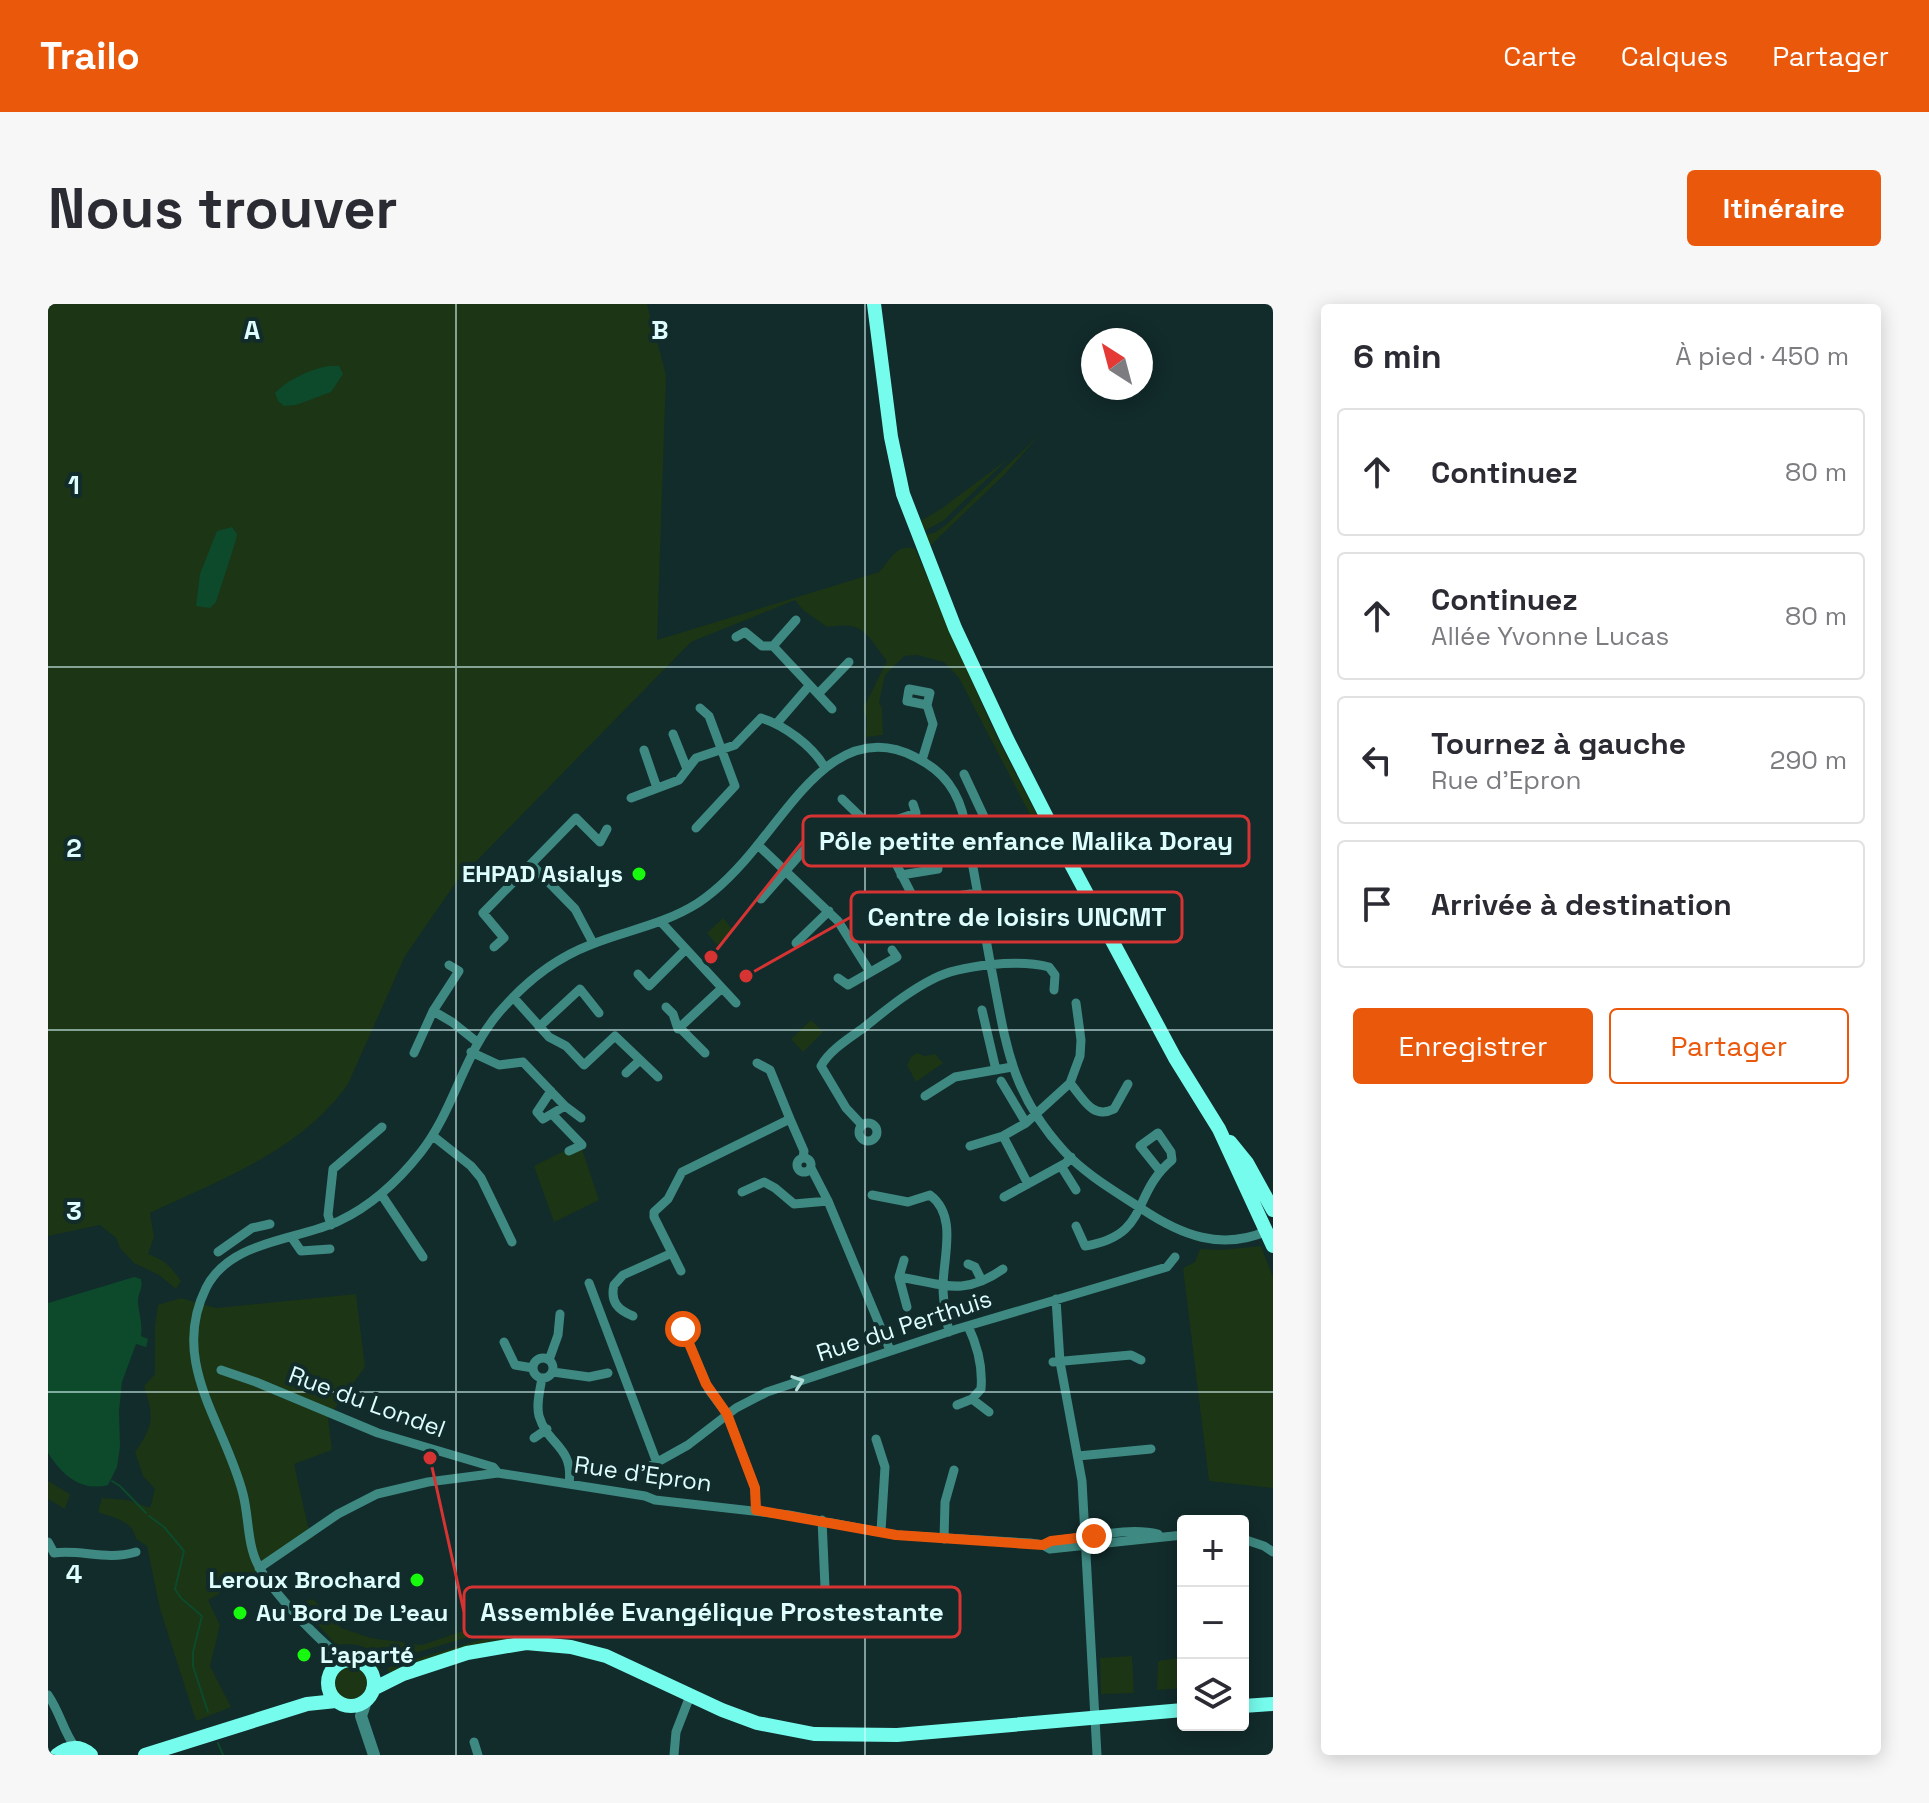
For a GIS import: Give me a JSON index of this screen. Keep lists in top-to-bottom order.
{
  "streets": {
    "street": ["Rue du Perthuis", "Rue du Londel", "Rue d'Epron"]
  },
  "crossings": [
    ["Rue du Londel", "Rue d'Epron"]
  ],
  "places": [
    "EHPAD Asialys",
    "Pôle petite enfance Malika Doray",
    "Centre de loisirs UNCMT",
    "Assemblée Evangélique Prostestante",
    "Leroux Brochard",
    "Au Bord De L’eau",
    "L’aparté"
  ],
  "north": "top left",
  "page": {
    "header": "Trailo",
    "nav": ["Carte", "Calques", "Partager"],
    "buttons": [
      "Itinéraire",
      ["Enregistrer", "Partager"]
    ],
    "title": "Nous trouver",
    "heading": ["6 min", "À pied · 450 m"],
    "list": [
      ["Continuez", "80 m"],
      ["Continuez", "Allée Yvonne Lucas", "80 m"],
      ["Tournez à gauche", "Rue d'Epron", "290 m"],
      "Arrivée à destination"
    ],
    "map_buttons": ["+", "−"]
  },
  "grid": {
    "columns": ["A", "B"],
    "rows": [
      "1",
      "2",
      "3",
      "4"
    ]
  }
}
